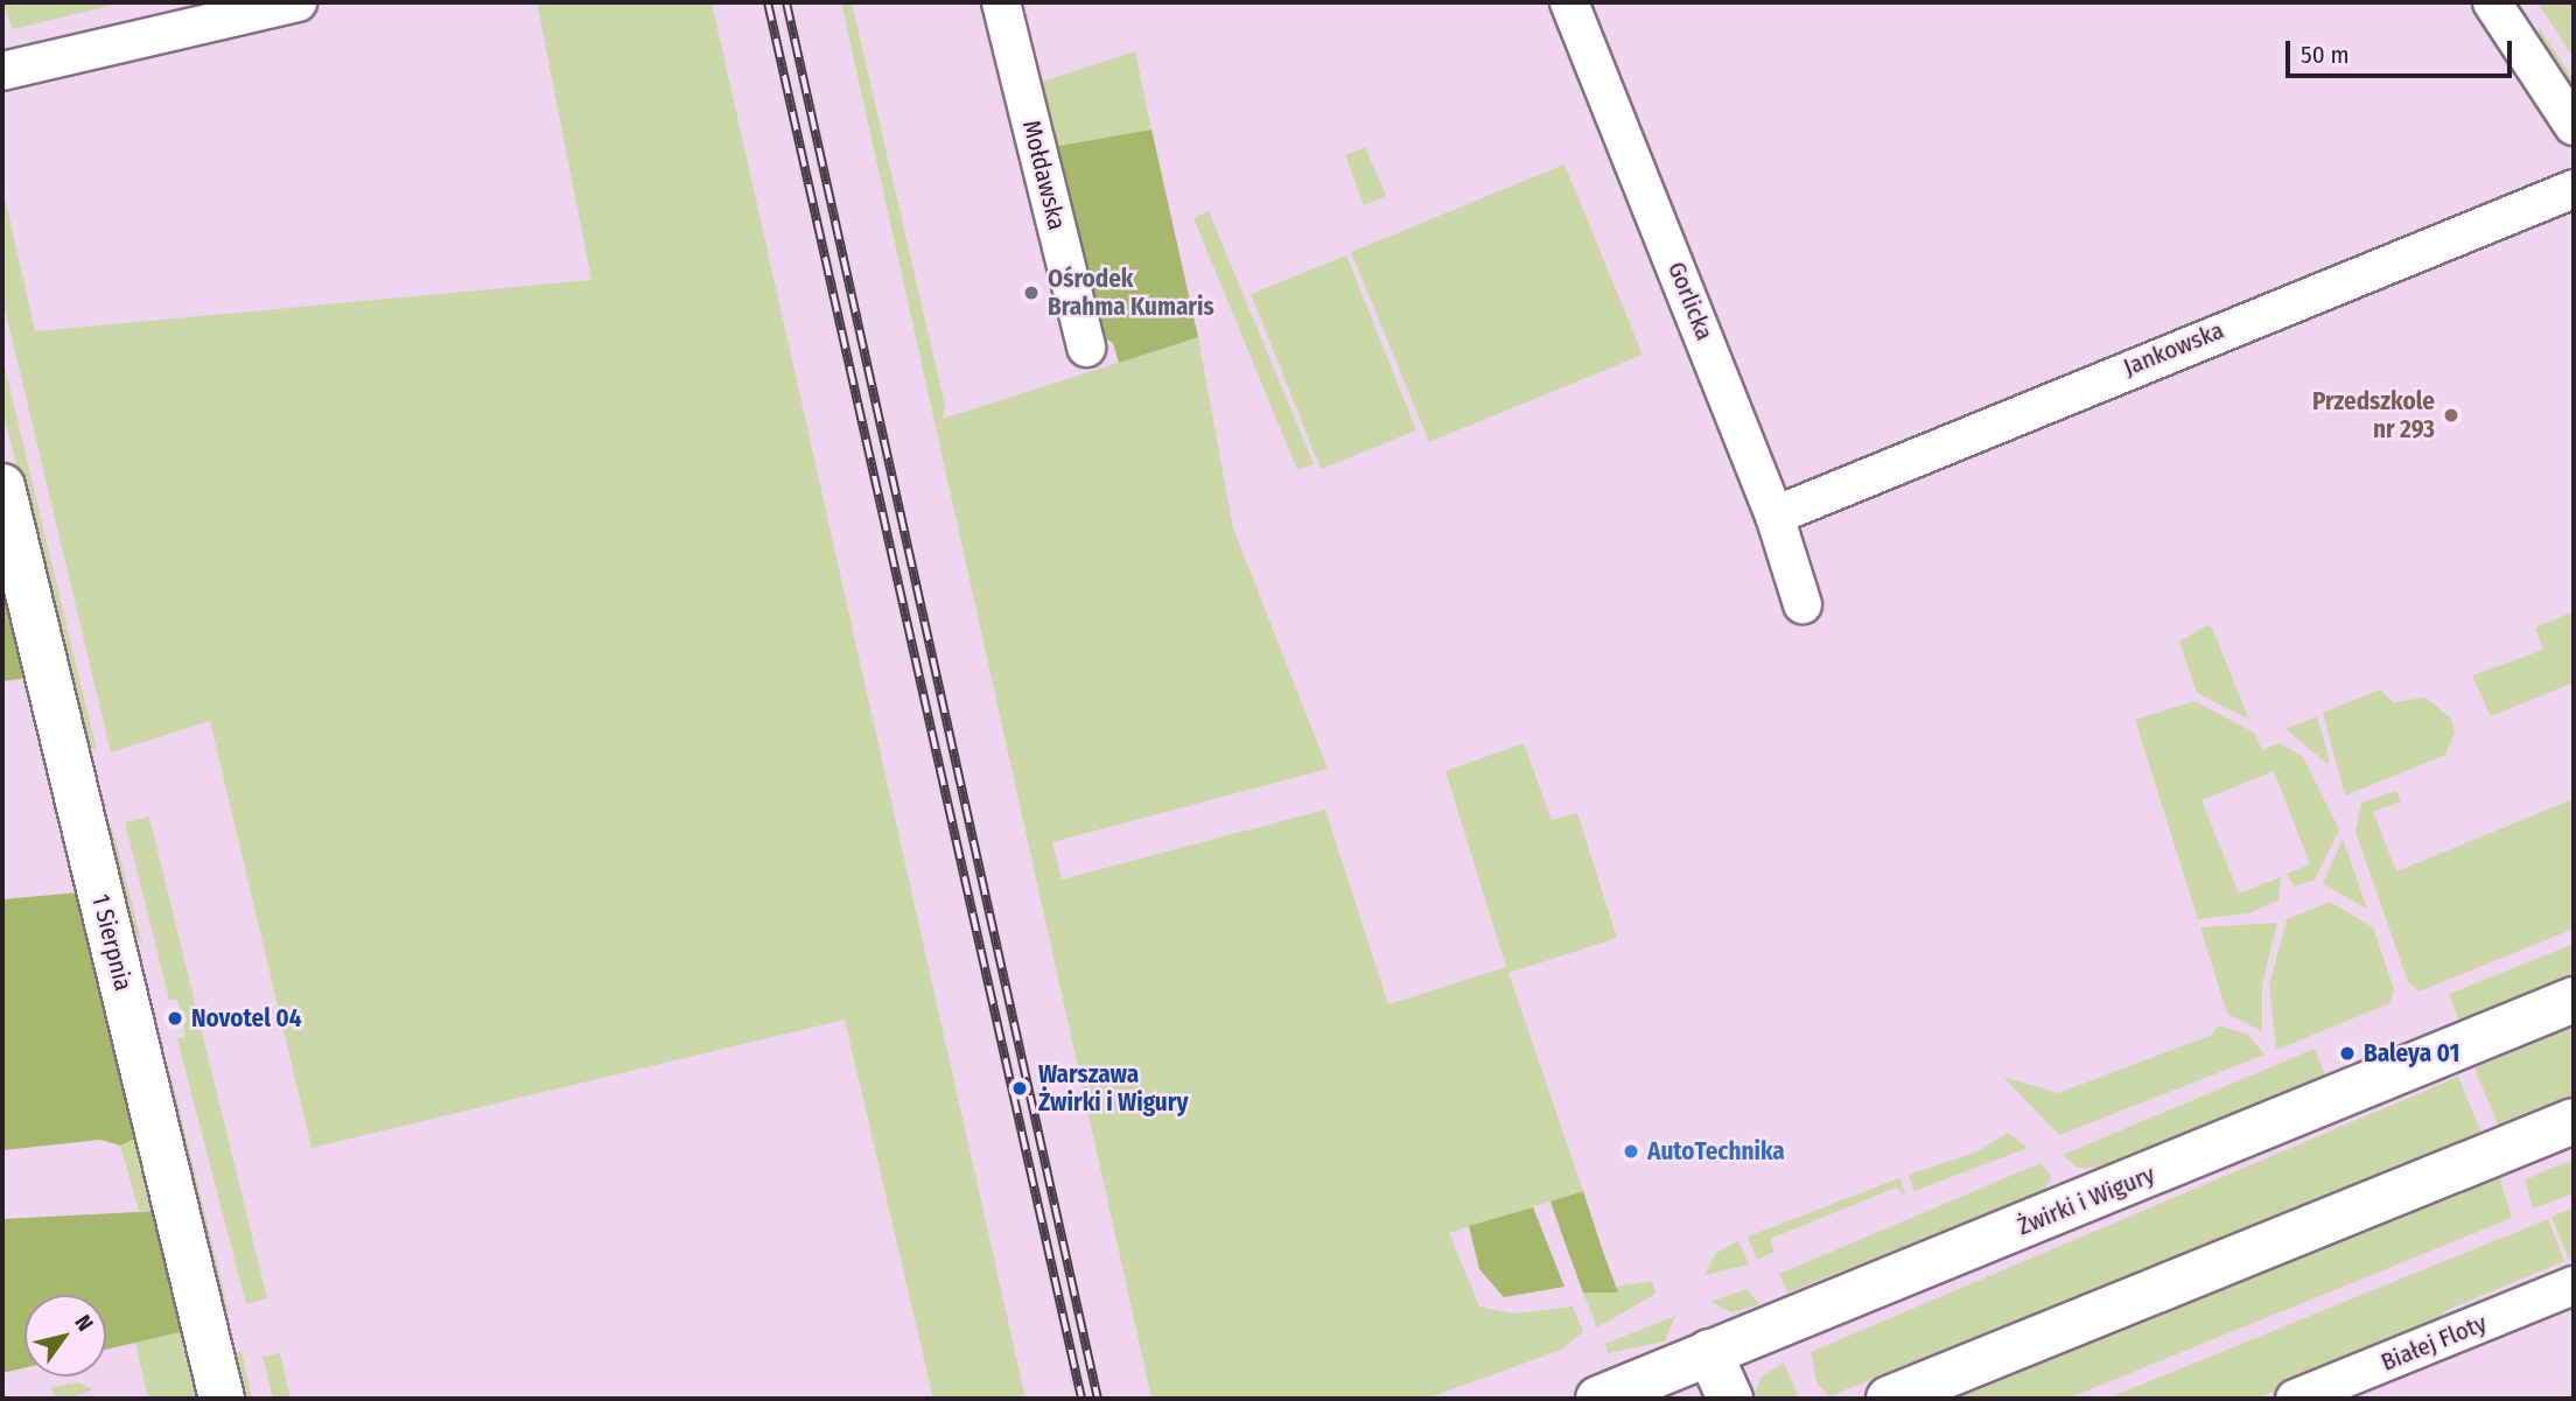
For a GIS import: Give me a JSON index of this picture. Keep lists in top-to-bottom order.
{
  "streets": {
    "main road": ["1 Sierpnia", "Żwirki i Wigury"],
    "street": [
      "Mołdawska",
      "Gorlicka",
      "Jankowska",
      "Białej Floty"
    ]
  },
  "crossings": [
    ["Gorlicka", "Jankowska"]
  ],
  "places": [
    "Ośrodek Brahma Kumaris",
    "Przedszkole nr 293",
    "Novotel 04",
    "Baleya 01",
    "Warszawa Żwirki i Wigury",
    "AutoTechnika"
  ],
  "scale_bar": "50 m",
  "north": "top right"
}
